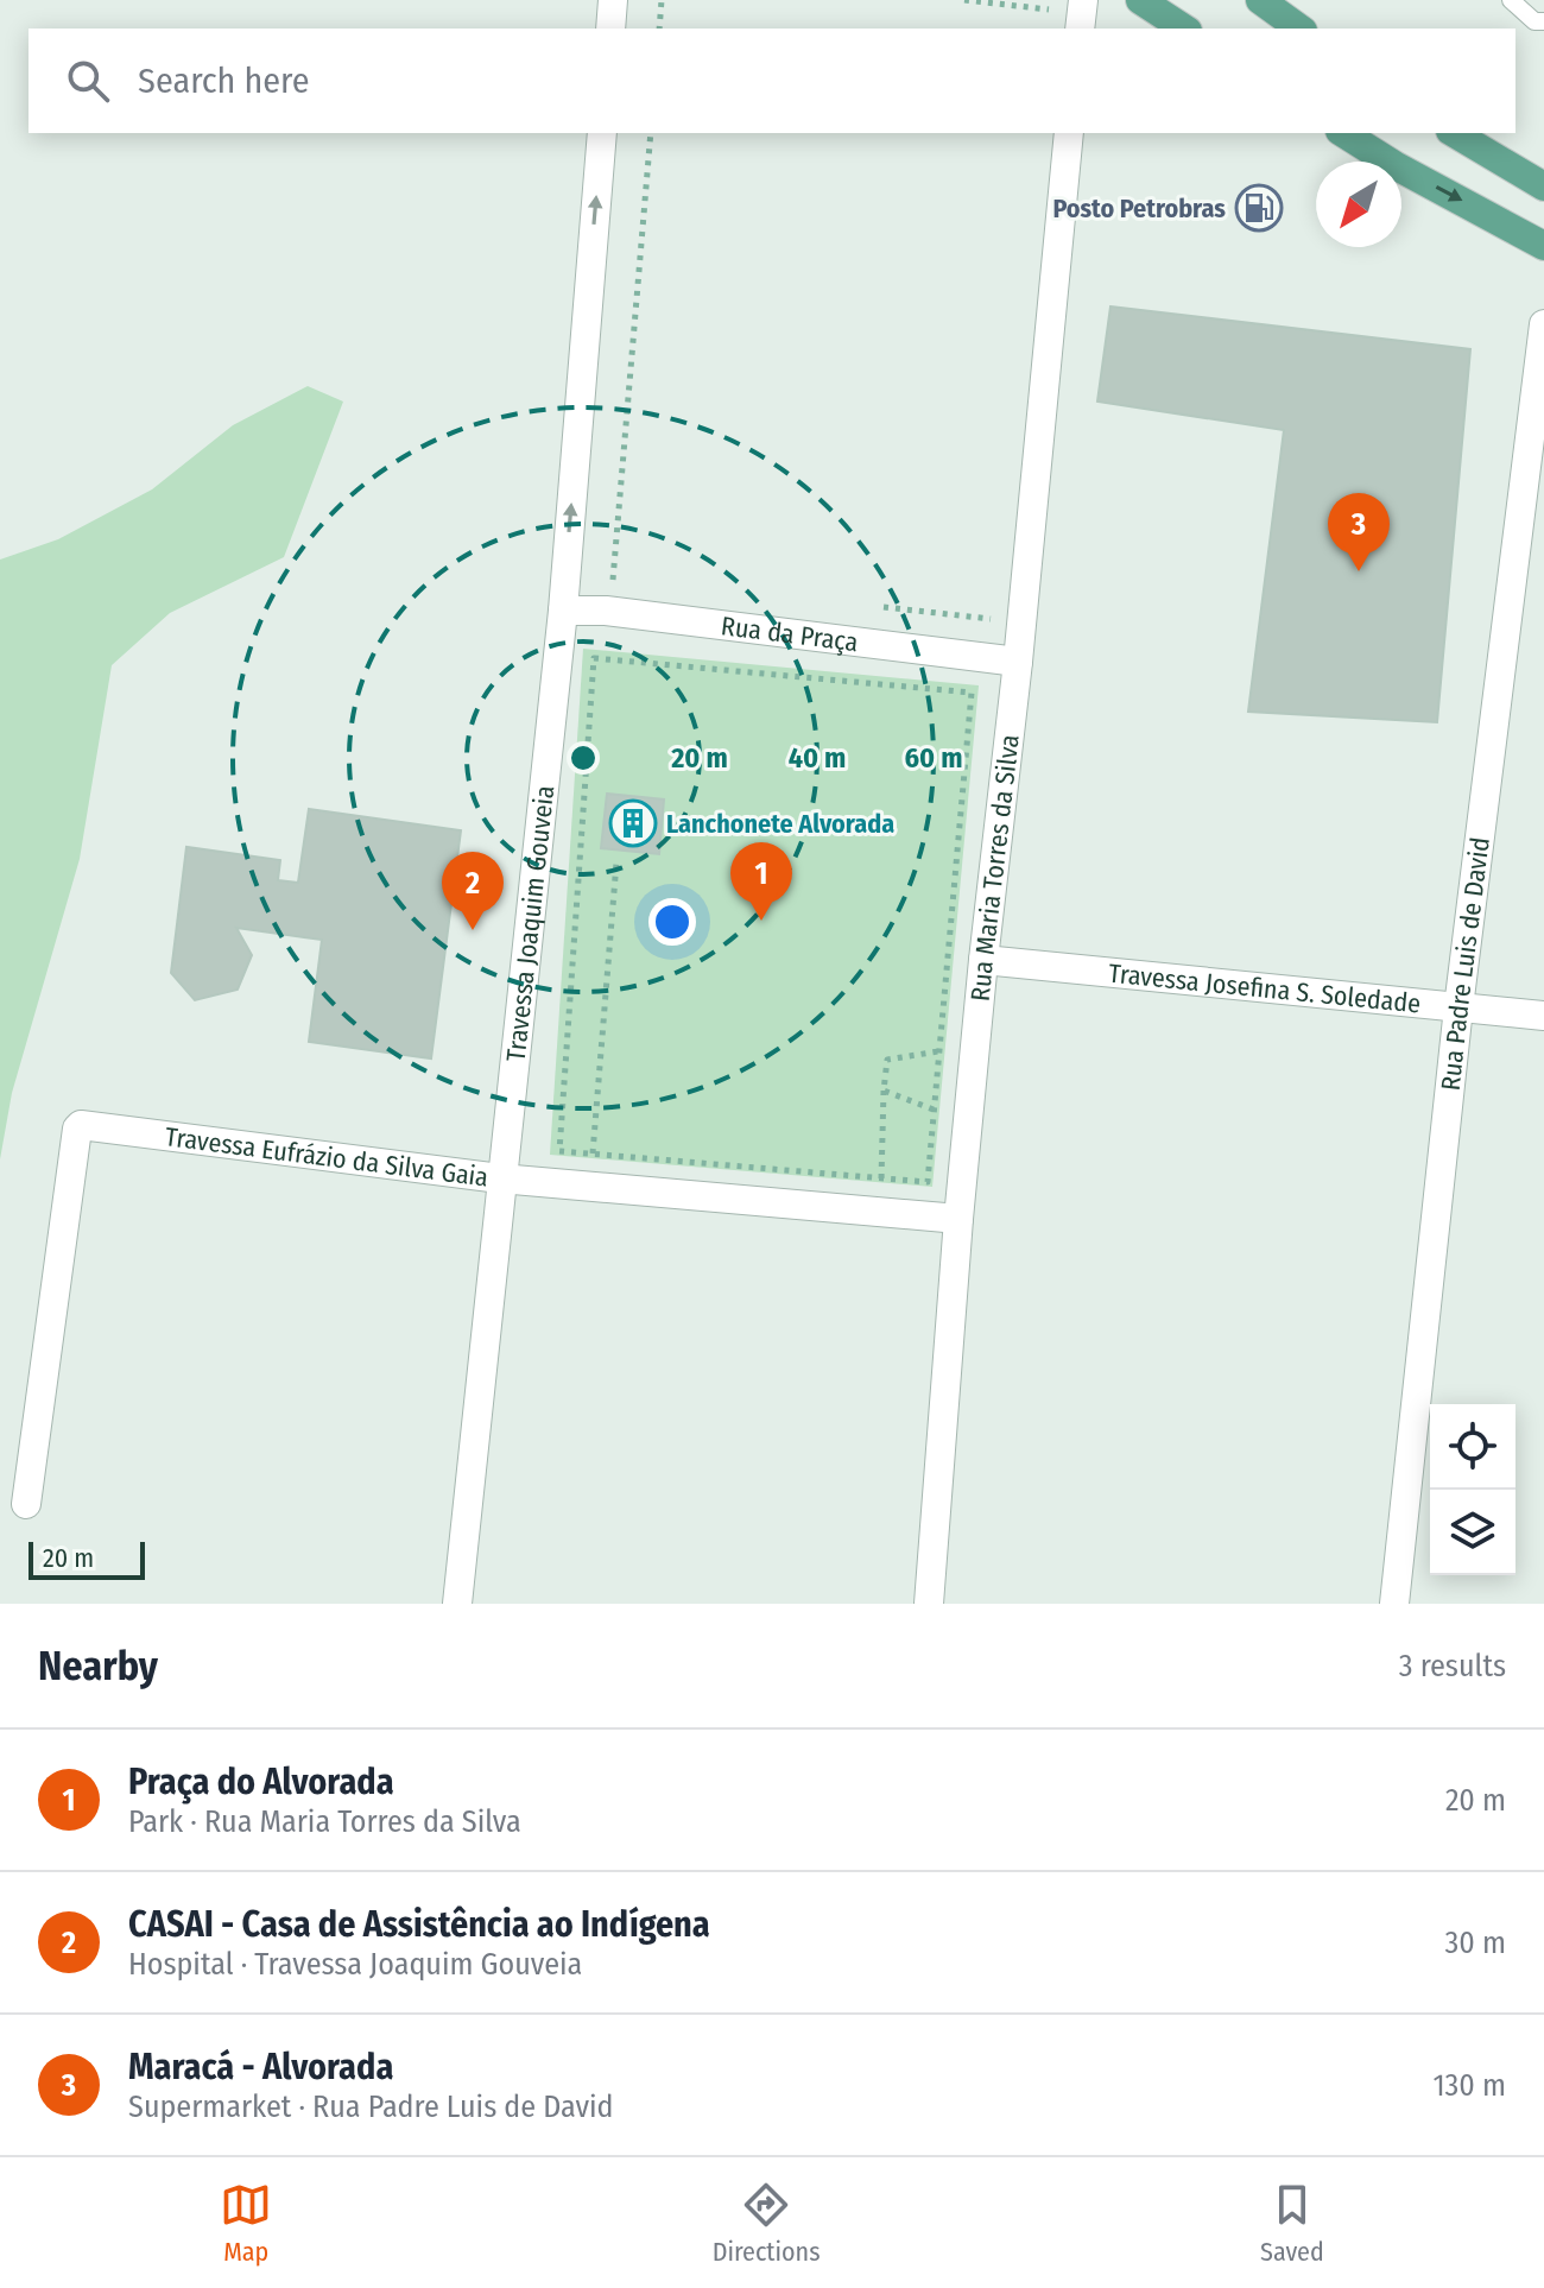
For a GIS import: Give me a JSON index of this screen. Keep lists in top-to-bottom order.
{
  "streets": {
    "street": [
      "Rua da Praça",
      "Rua Maria Torres da Silva",
      "Travessa Joaquim Gouveia",
      "Rua Padre Luis de David",
      "Travessa Josefina S. Soledade",
      "Travessa Eufrázio da Silva Gaia"
    ]
  },
  "crossings": [
    ["Rua da Praça", "Rua Maria Torres da Silva"],
    ["Rua da Praça", "Travessa Joaquim Gouveia"],
    ["Rua Maria Torres da Silva", "Travessa Josefina S. Soledade"],
    ["Rua Maria Torres da Silva", "Travessa Eufrázio da Silva Gaia"],
    ["Travessa Joaquim Gouveia", "Travessa Eufrázio da Silva Gaia"],
    ["Rua Padre Luis de David", "Travessa Josefina S. Soledade"]
  ],
  "places": {
    "fuel station": ["Posto Petrobras"],
    "building": ["Lanchonete Alvorada"]
  },
  "scale_bar": "20 m",
  "north": "bottom left",
  "page": {
    "search": "Search here",
    "pins": ["3", "1", "2"],
    "scale": "20 m",
    "heading": ["Nearby", "3 results"],
    "list": [
      {
        "mark": "1",
        "name": "Praça do Alvorada",
        "note": "Park · Rua Maria Torres da Silva",
        "value": "20 m"
      },
      {
        "mark": "2",
        "name": "CASAI - Casa de Assistência ao Indígena",
        "note": "Hospital · Travessa Joaquim Gouveia",
        "value": "30 m"
      },
      {
        "mark": "3",
        "name": "Maracá - Alvorada",
        "note": "Supermarket · Rua Padre Luis de David",
        "value": "130 m"
      }
    ],
    "nav": ["Map", "Directions", "Saved"]
  },
  "rings": ["20 m", "40 m", "60 m"]
}
